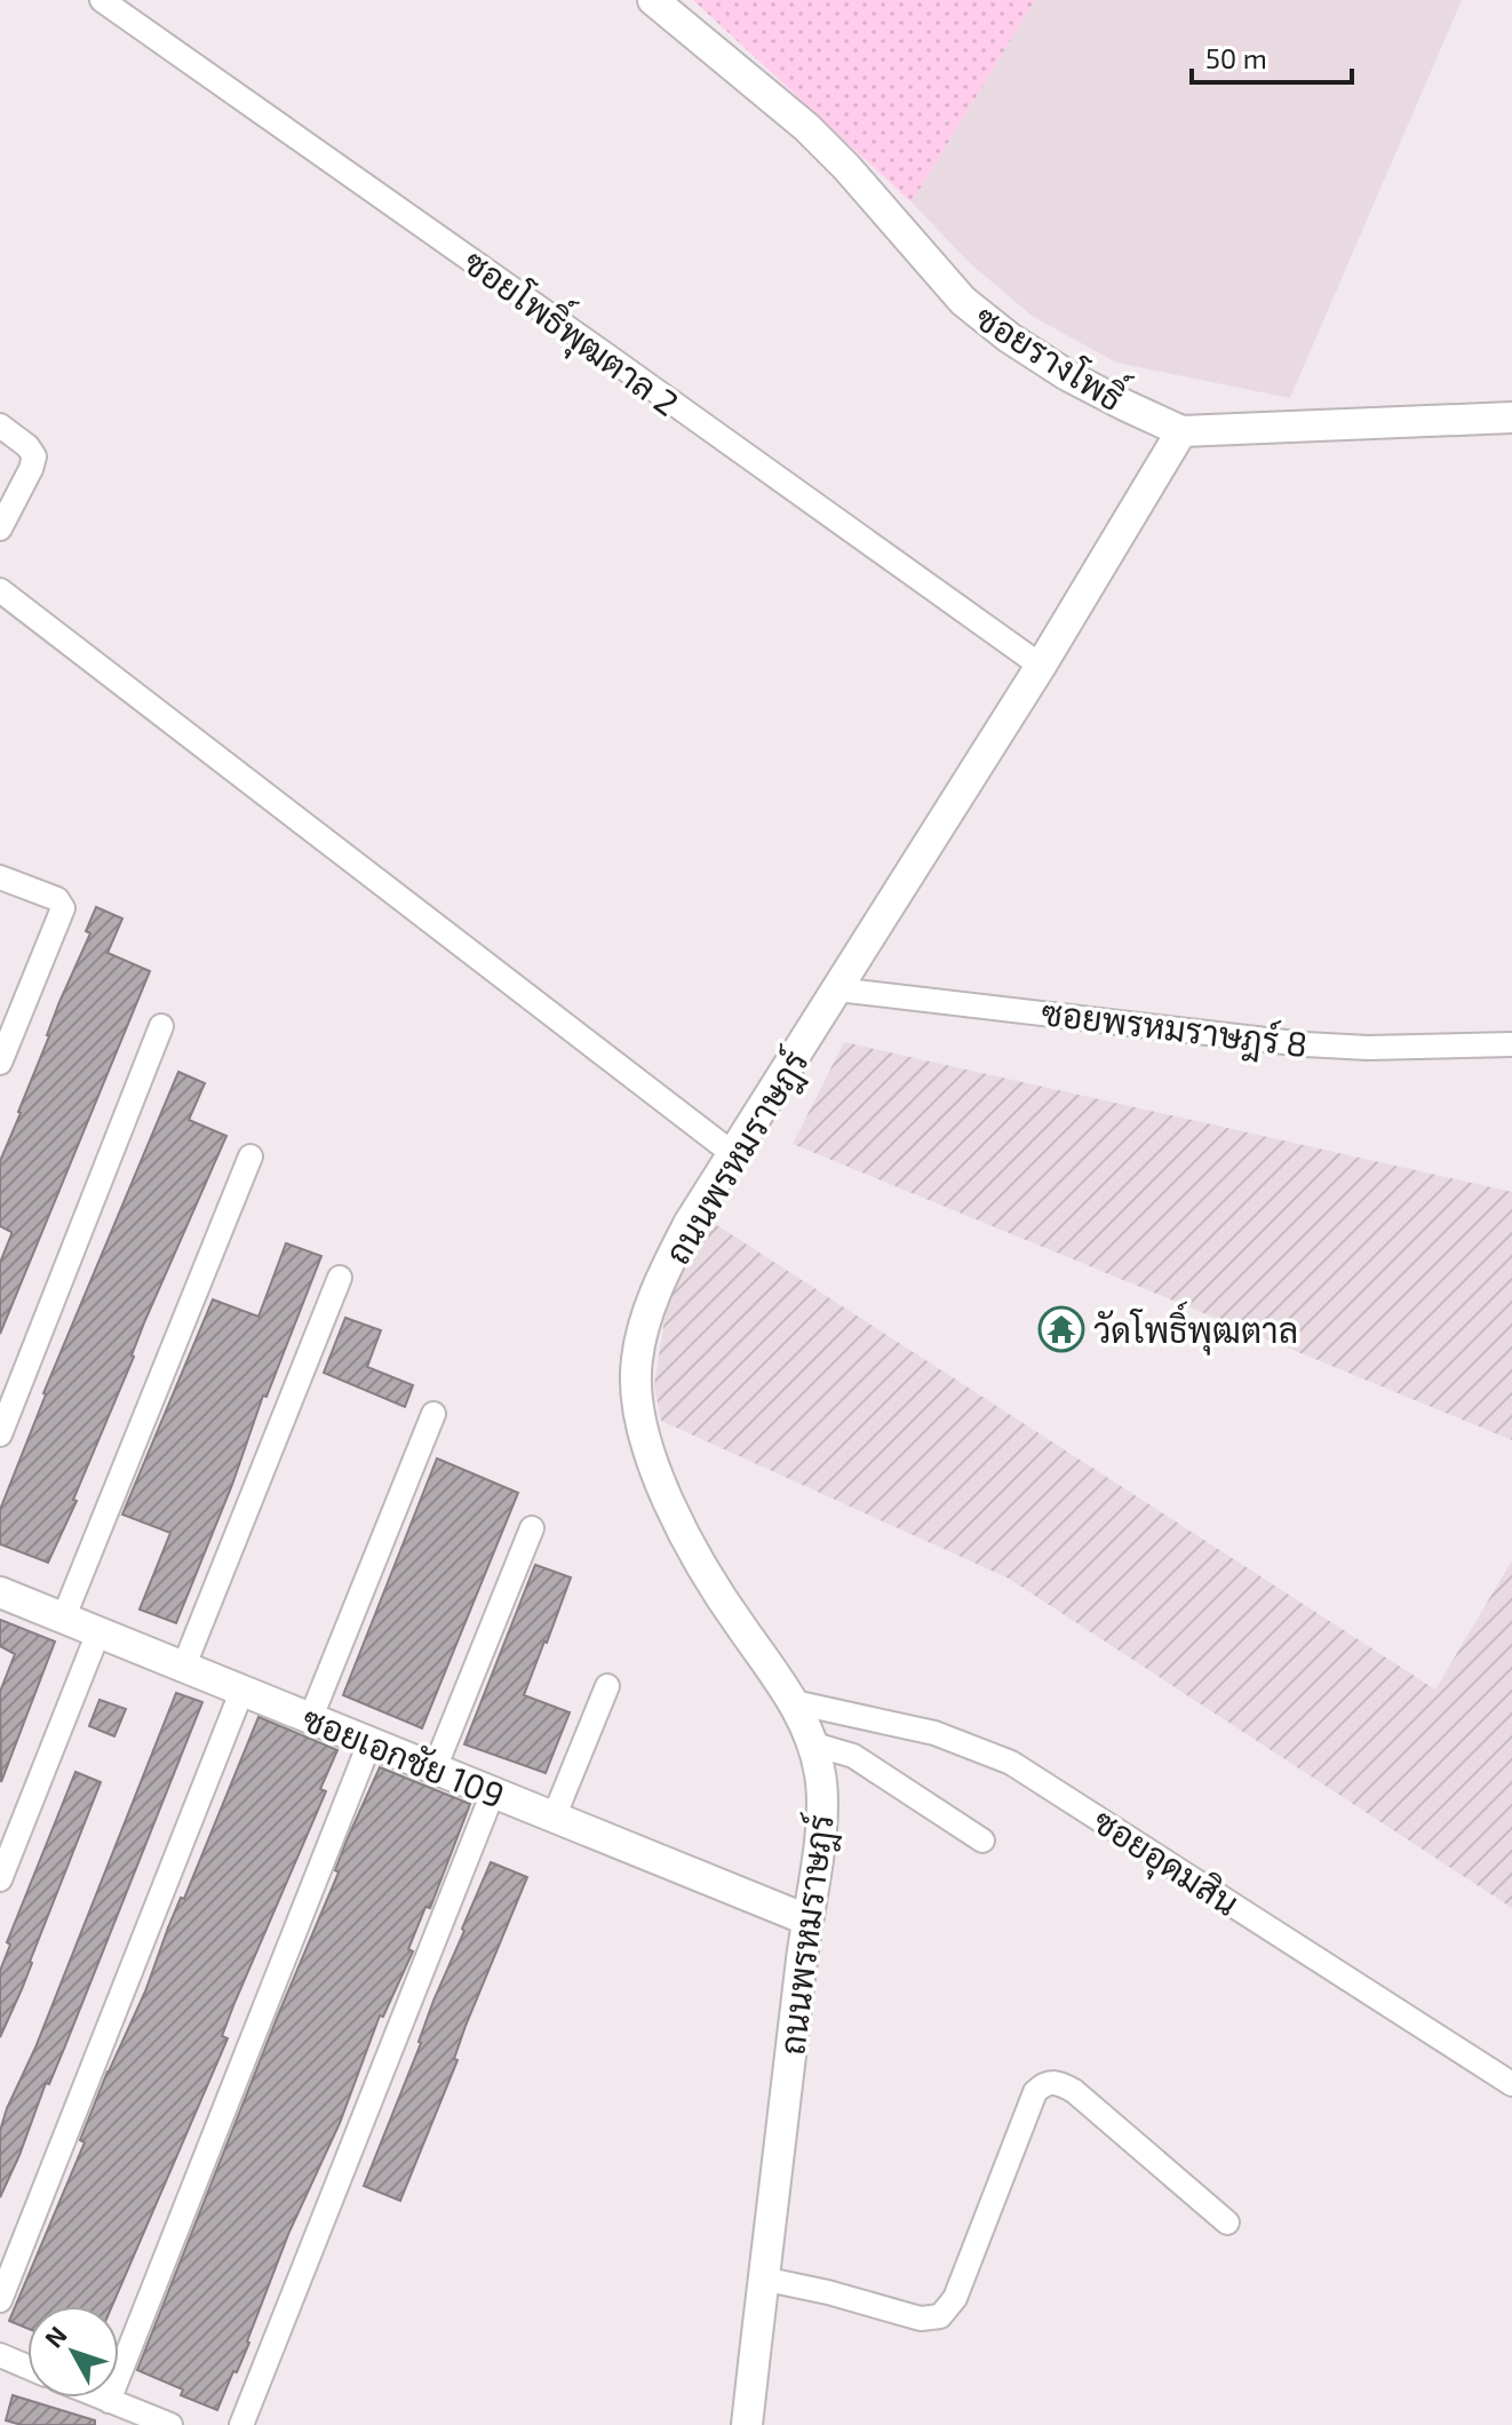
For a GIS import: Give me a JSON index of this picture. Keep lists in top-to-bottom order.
{
  "streets": {
    "street": [
      "ซอยโพธิ์พุฒตาล 2",
      "ซอยรางโพธิ์",
      "ซอยพรหมราษฎร์ 8",
      "ถนนพรหมราษฎร์",
      "ซอยเอกชัย 109",
      "ซอยอุดมสิน"
    ]
  },
  "crossings": [
    ["ซอยโพธิ์พุฒตาล 2", "ถนนพรหมราษฎร์"],
    ["ซอยรางโพธิ์", "ถนนพรหมราษฎร์"],
    ["ซอยพรหมราษฎร์ 8", "ถนนพรหมราษฎร์"],
    ["ถนนพรหมราษฎร์", "ซอยเอกชัย 109"],
    ["ถนนพรหมราษฎร์", "ซอยอุดมสิน"]
  ],
  "places": {
    "temple": ["วัดโพธิ์พุฒตาล"]
  },
  "scale_bar": "50 m",
  "north": "top left"
}
